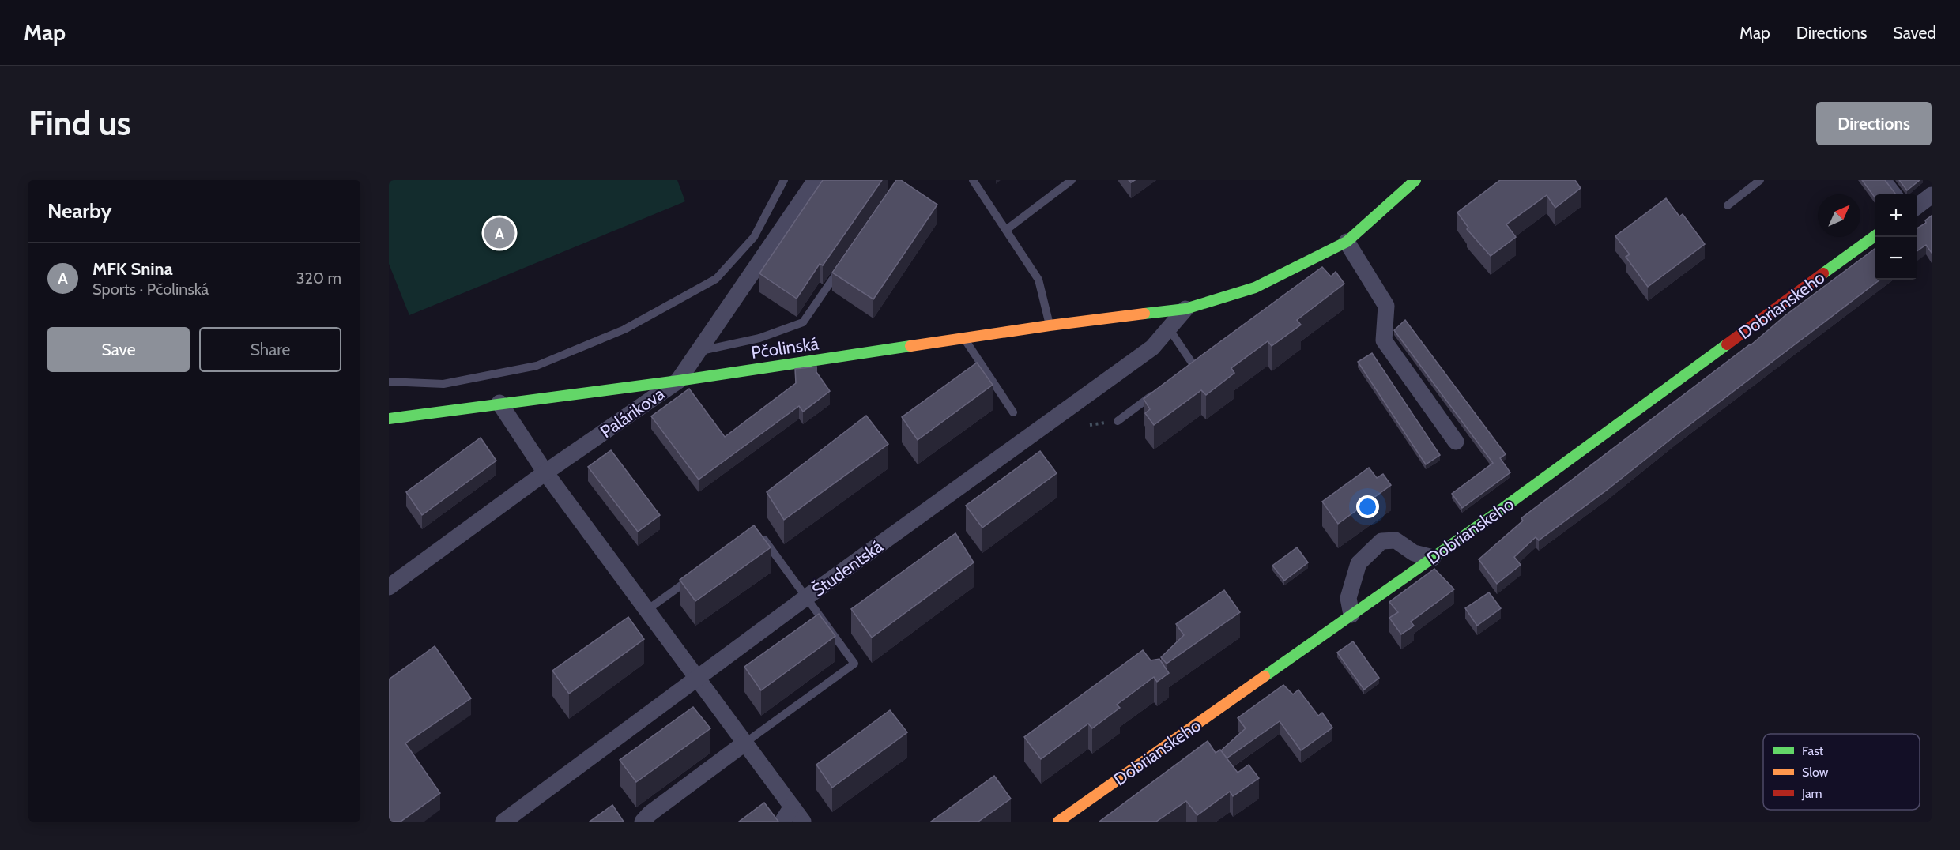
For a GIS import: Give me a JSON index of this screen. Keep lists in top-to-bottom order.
{
  "streets": {
    "main road": ["Dobrianskeho", "Pčolinská"],
    "street": ["Palárikova", "Študentská"]
  },
  "crossings": [
    ["Pčolinská", "Palárikova"],
    ["Pčolinská", "Študentská"]
  ],
  "legend": ["Fast", "Slow", "Jam"],
  "north": "top right",
  "page": {
    "header": "Map",
    "nav": ["Map", "Directions", "Saved"],
    "buttons": [
      "Directions",
      ["Save", "Share"]
    ],
    "title": "Find us",
    "heading": "Nearby",
    "map_buttons": ["+", "−"],
    "pins": "A",
    "list": [
      {
        "mark": "A",
        "name": "MFK Snina",
        "note": "Sports · Pčolinská",
        "value": "320 m"
      }
    ]
  }
}
